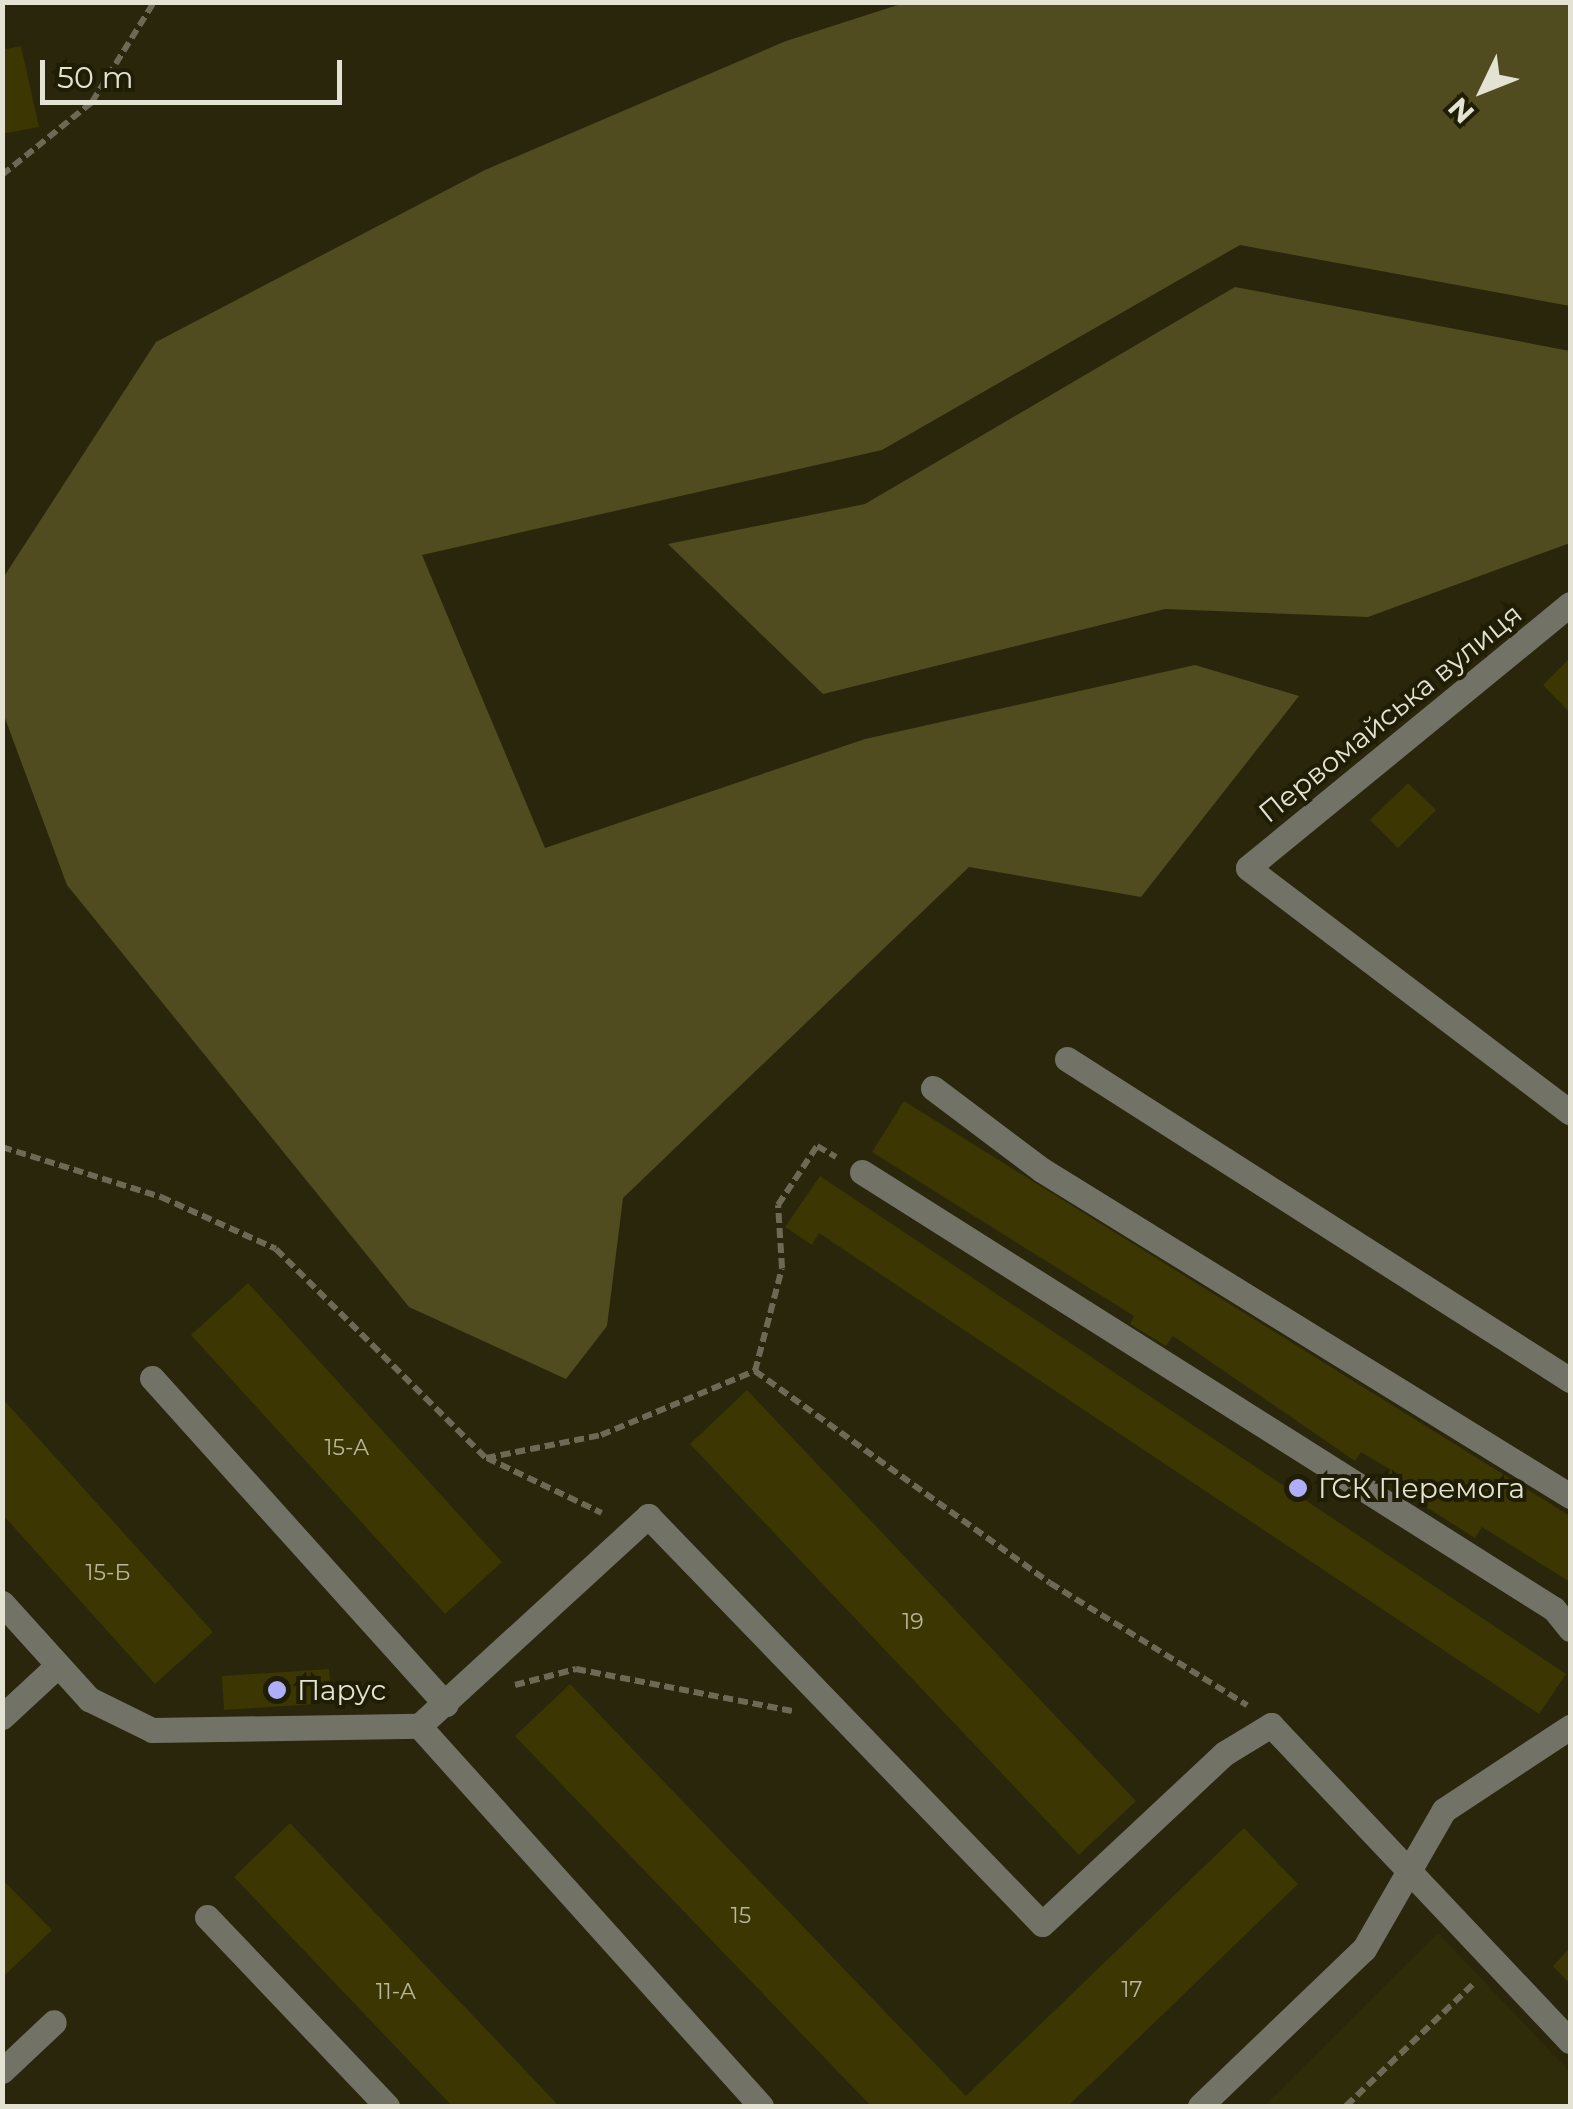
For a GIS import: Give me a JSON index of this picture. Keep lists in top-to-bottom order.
{
  "streets": {
    "street": ["Первомайська вулиця"]
  },
  "places": ["ГСК Перемога", "Парус"],
  "house_numbers": [
    "15-А",
    "15-Б",
    "19",
    "15",
    "17",
    "11-А"
  ],
  "scale_bar": "50 m",
  "north": "bottom left"
}
